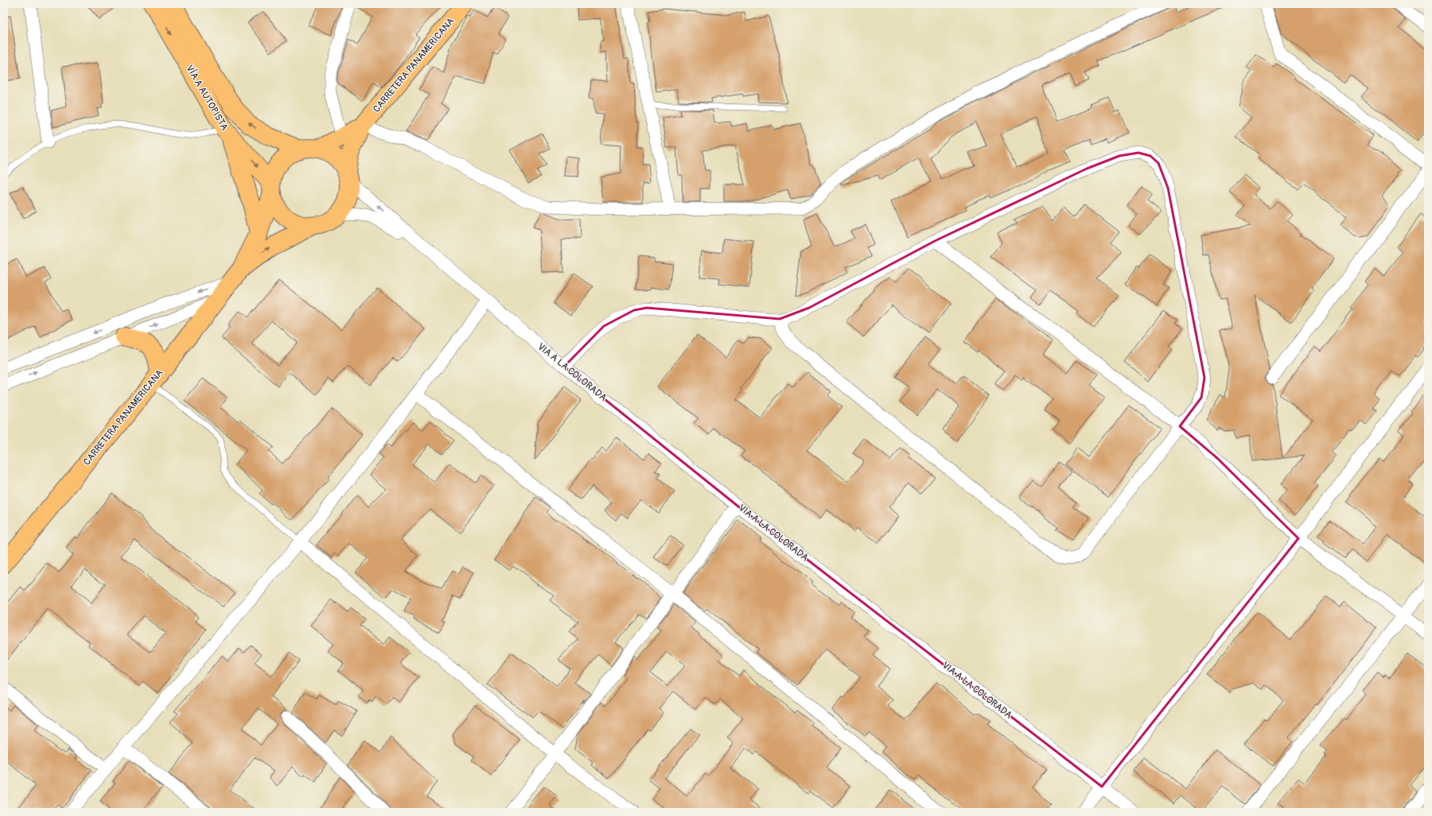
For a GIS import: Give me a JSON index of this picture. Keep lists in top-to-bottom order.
{
  "streets": {
    "main road": ["CARRETERA PANAMERICANA", "VÍA A AUTOPISTA"],
    "street": ["VIA A LA COLORADA"]
  },
  "crossings": [
    ["CARRETERA PANAMERICANA", "VÍA A AUTOPISTA"],
    ["CARRETERA PANAMERICANA", "VIA A LA COLORADA"],
    ["VÍA A AUTOPISTA", "VIA A LA COLORADA"]
  ]
}
